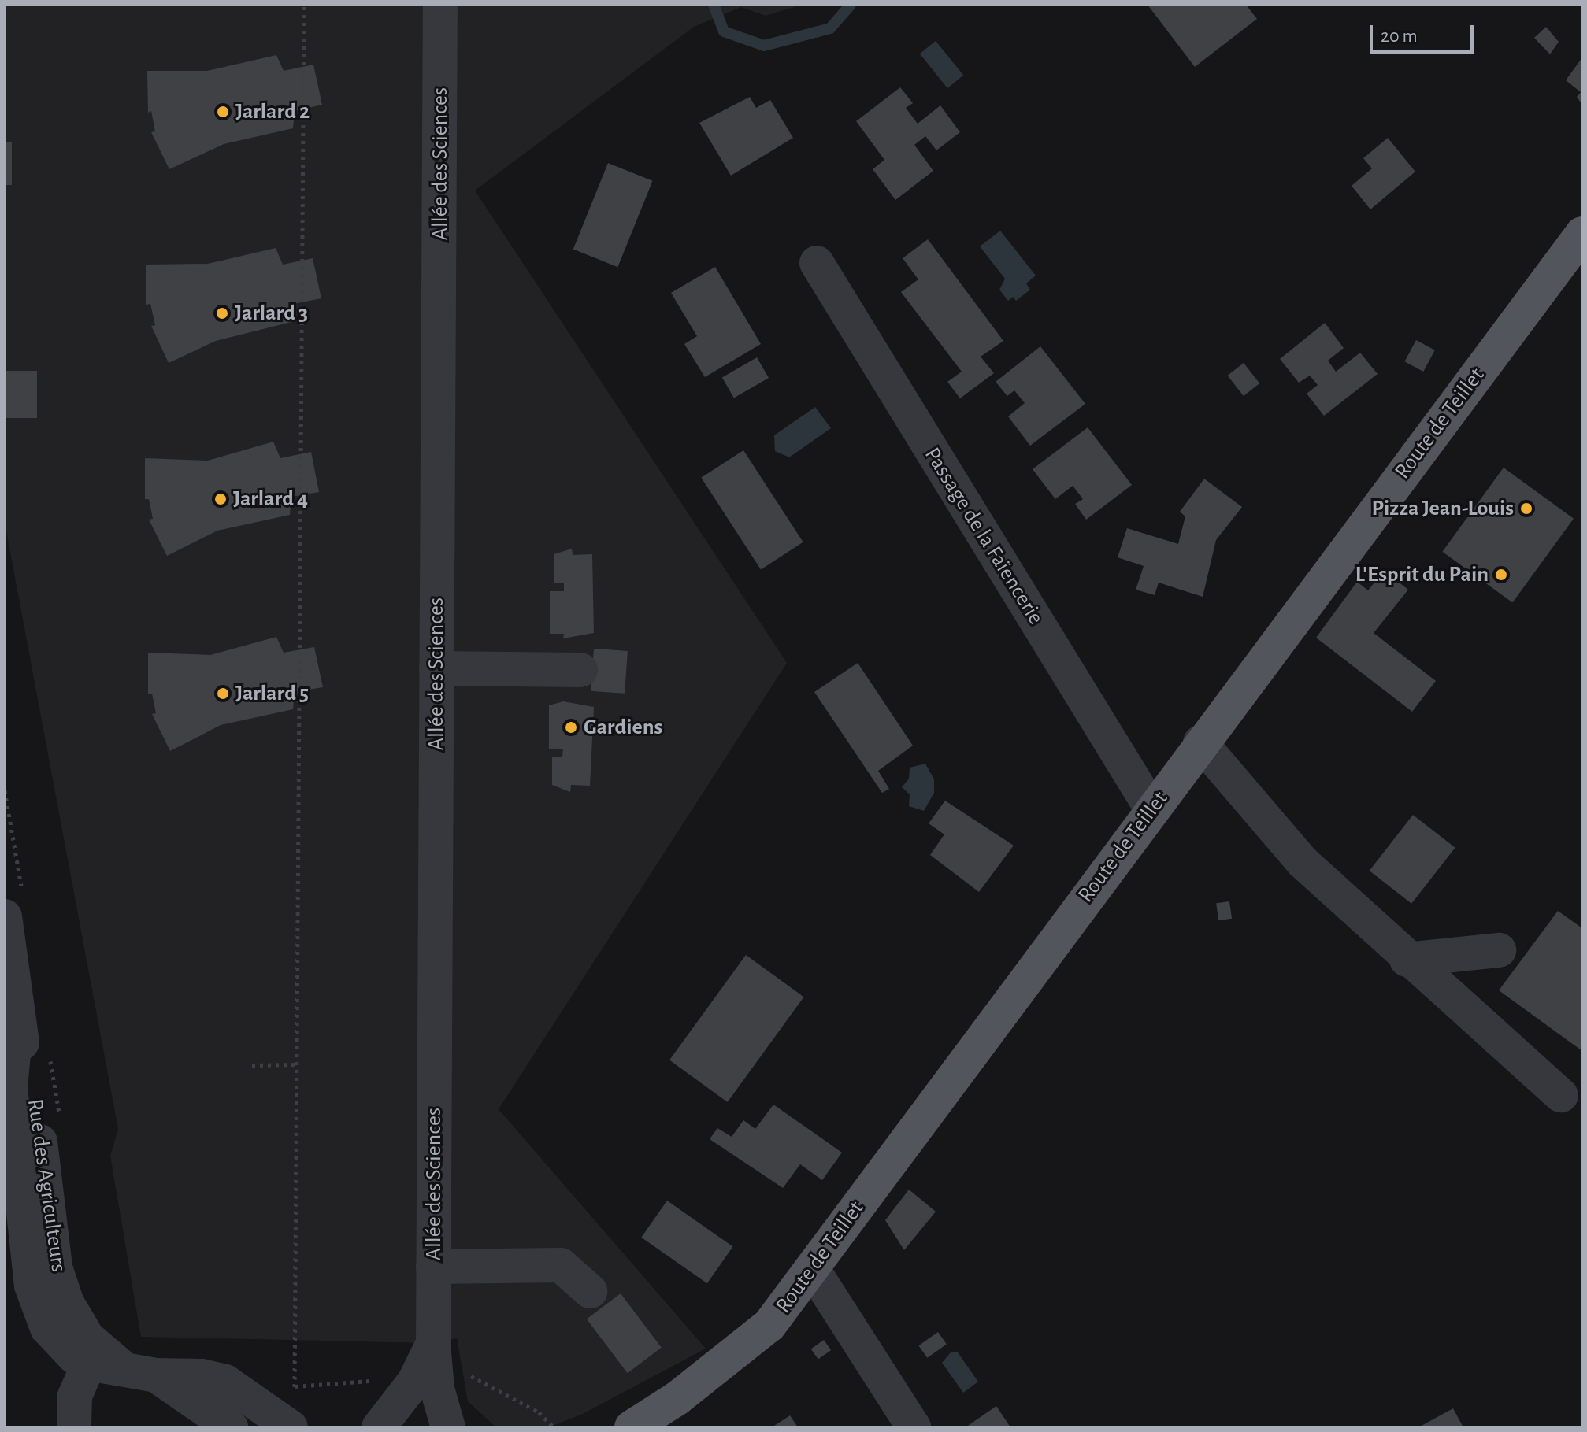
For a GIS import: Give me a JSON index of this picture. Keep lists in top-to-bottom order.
{
  "streets": {
    "main road": ["Route de Teillet"],
    "street": ["Allée des Sciences", "Passage de la Faïencerie", "Rue des Agriculteurs"]
  },
  "crossings": [
    ["Route de Teillet", "Passage de la Faïencerie"]
  ],
  "places": [
    "Jarlard 2",
    "Jarlard 3",
    "Jarlard 4",
    "Pizza Jean-Louis",
    "L'Esprit du Pain",
    "Jarlard 5",
    "Gardiens"
  ],
  "scale_bar": "20 m"
}
